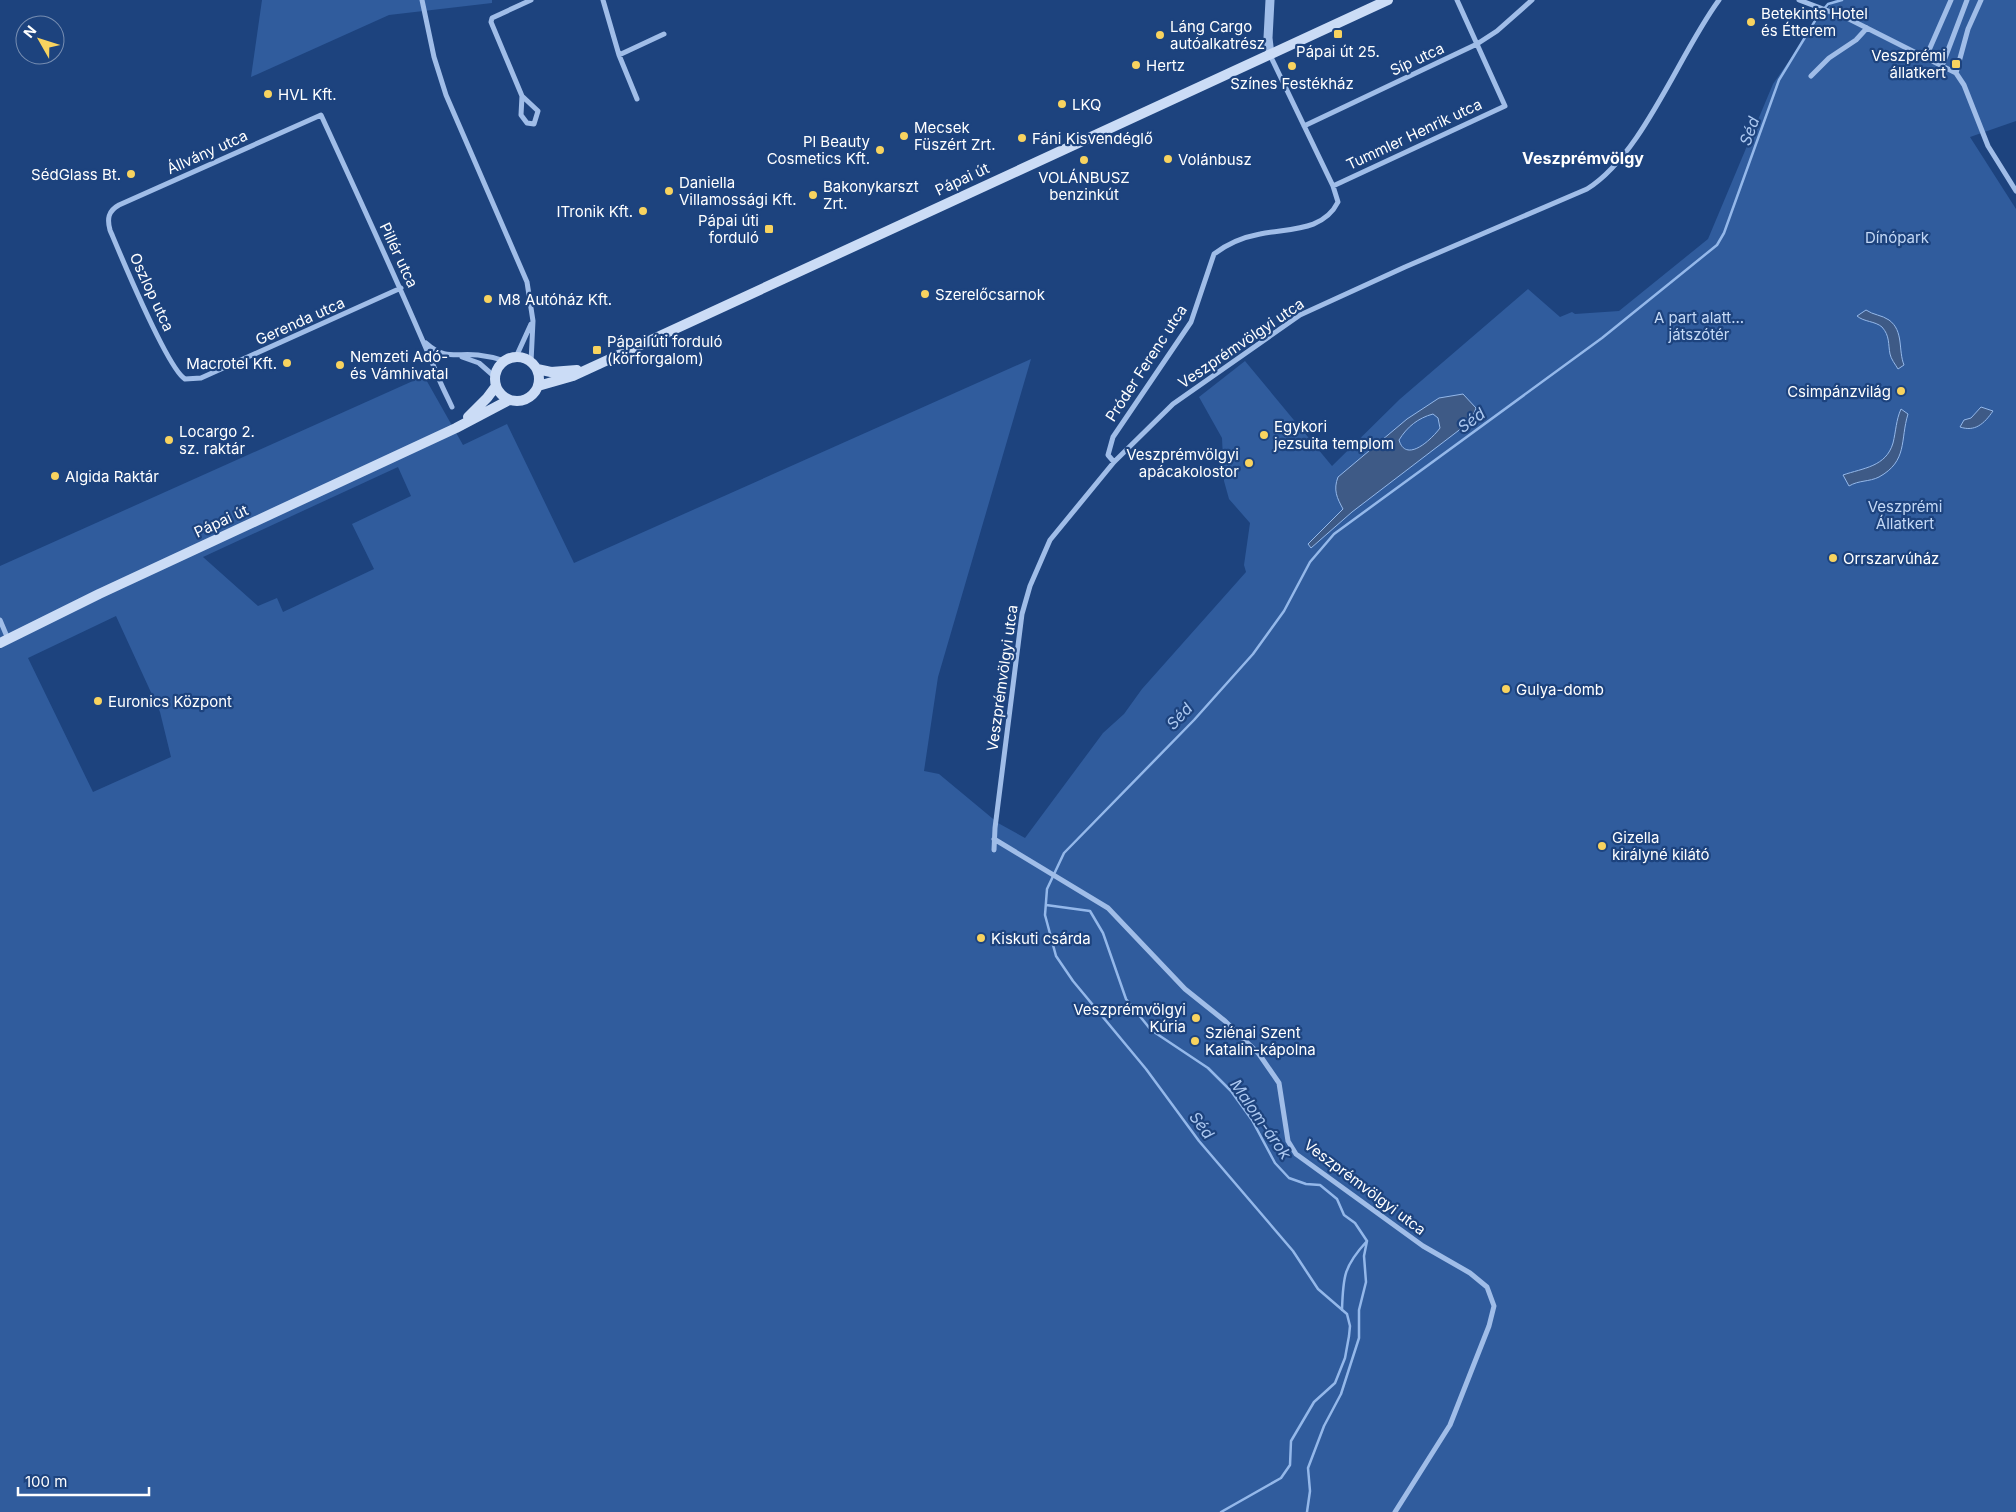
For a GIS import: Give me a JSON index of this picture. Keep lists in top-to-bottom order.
{
  "streets": {
    "main road": ["Pápai út"],
    "street": [
      "Síp utca",
      "Tummler Henrik utca",
      "Állvány utca",
      "Pillér utca",
      "Oszlop utca",
      "Gerenda utca",
      "Veszprémvölgyi utca",
      "Próder Ferenc utca"
    ]
  },
  "crossings": [
    ["Síp utca", "Tummler Henrik utca"],
    ["Tummler Henrik utca", "Próder Ferenc utca"],
    ["Állvány utca", "Pillér utca"],
    ["Állvány utca", "Oszlop utca"],
    ["Pillér utca", "Gerenda utca"],
    ["Oszlop utca", "Gerenda utca"],
    ["Veszprémvölgyi utca", "Próder Ferenc utca"]
  ],
  "districts": ["Veszprémvölgy"],
  "water": ["Séd", "Malom-árok"],
  "parks": ["Dínópark", "A part alatt... játszótér", "Veszprémi Állatkert"],
  "places": {
    "other": [
      "Betekints Hotel és Étterem",
      "Láng Cargo autóalkatrész",
      "Hertz",
      "Színes Festékház",
      "HVL Kft.",
      "LKQ",
      "Mecsek Füszért Zrt.",
      "Fáni Kisvendéglő",
      "Pl Beauty Cosmetics Kft.",
      "Volánbusz",
      "VOLÁNBUSZ benzinkút",
      "SédGlass Bt.",
      "Daniella Villamossági Kft.",
      "Bakonykarszt Zrt.",
      "ITronik Kft.",
      "Szerelőcsarnok",
      "M8 Autóház Kft.",
      "Macrotel Kft.",
      "Nemzeti Adó- és Vámhivatal",
      "Csimpánzvilág",
      "Egykori jezsuita templom",
      "Locargo 2. sz. raktár",
      "Veszprémvölgyi apácakolostor",
      "Algida Raktár",
      "Orrszarvúház",
      "Gulya-domb",
      "Euronics Központ",
      "Gizella királyné kilátó",
      "Kiskuti csárda",
      "Veszprémvölgyi Kúria",
      "Sziénai Szent Katalin-kápolna"
    ],
    "transit": [
      "Pápai út 25.",
      "Veszprémi állatkert",
      "Pápai úti forduló",
      "Pápai úti forduló (körforgalom)"
    ]
  },
  "scale_bar": "100 m",
  "north": "top left"
}
